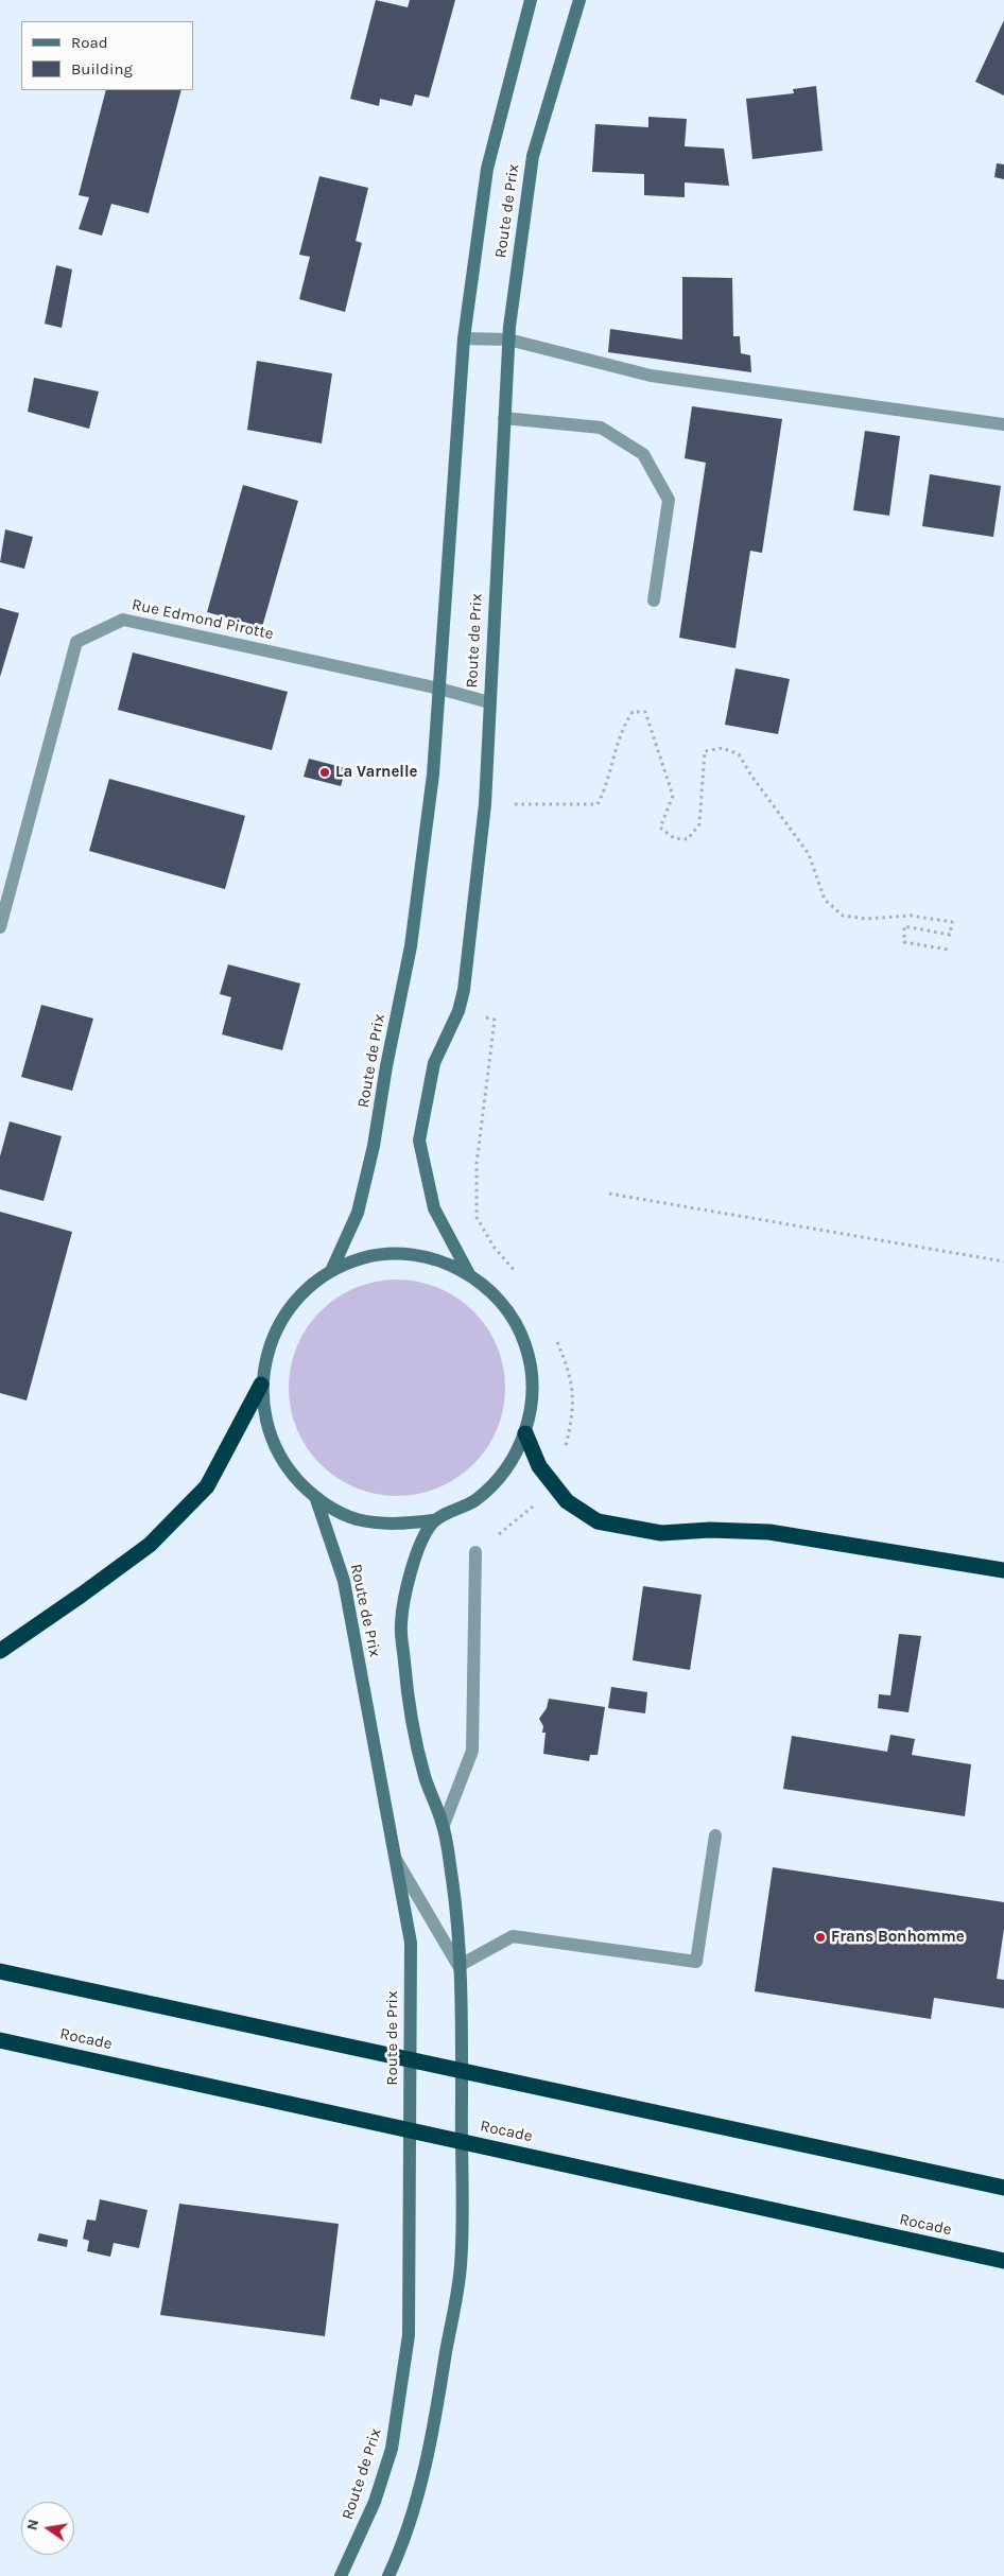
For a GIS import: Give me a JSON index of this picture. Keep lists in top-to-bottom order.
{
  "streets": {
    "highway": ["Rocade"],
    "main road": ["Route de Prix"],
    "street": ["Rue Edmond Pirotte"]
  },
  "crossings": [
    ["Route de Prix", "Rue Edmond Pirotte"]
  ],
  "places": ["La Varnelle", "Frans Bonhomme"],
  "legend": ["Road", "Building"],
  "north": "left"
}
